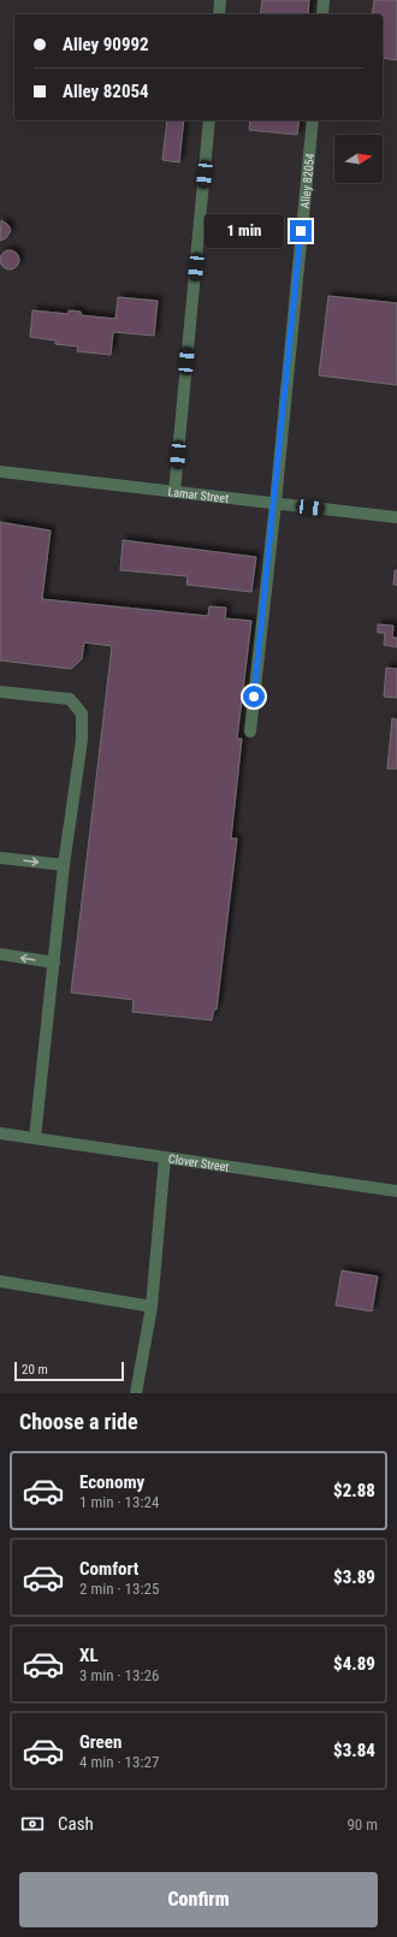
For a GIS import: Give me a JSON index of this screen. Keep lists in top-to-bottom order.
{
  "streets": {
    "street": ["Alley 82054", "Lamar Street", "Clover Street"]
  },
  "crossings": [
    ["Alley 82054", "Lamar Street"]
  ],
  "scale_bar": "20 m",
  "north": "right",
  "page": {
    "banner": ["Alley 90992", "Alley 82054"],
    "bubble": "1 min",
    "scale": "20 m",
    "heading": "Choose a ride",
    "list": [
      {
        "name": "Economy",
        "note": "1 min · 13:24",
        "value": "$2.88"
      },
      {
        "name": "Comfort",
        "note": "2 min · 13:25",
        "value": "$3.89"
      },
      {
        "name": "XL",
        "note": "3 min · 13:26",
        "value": "$4.89"
      },
      {
        "name": "Green",
        "note": "4 min · 13:27",
        "value": "$3.84"
      }
    ],
    "pay": ["Cash", "90 m"],
    "buttons": "Confirm"
  }
}
